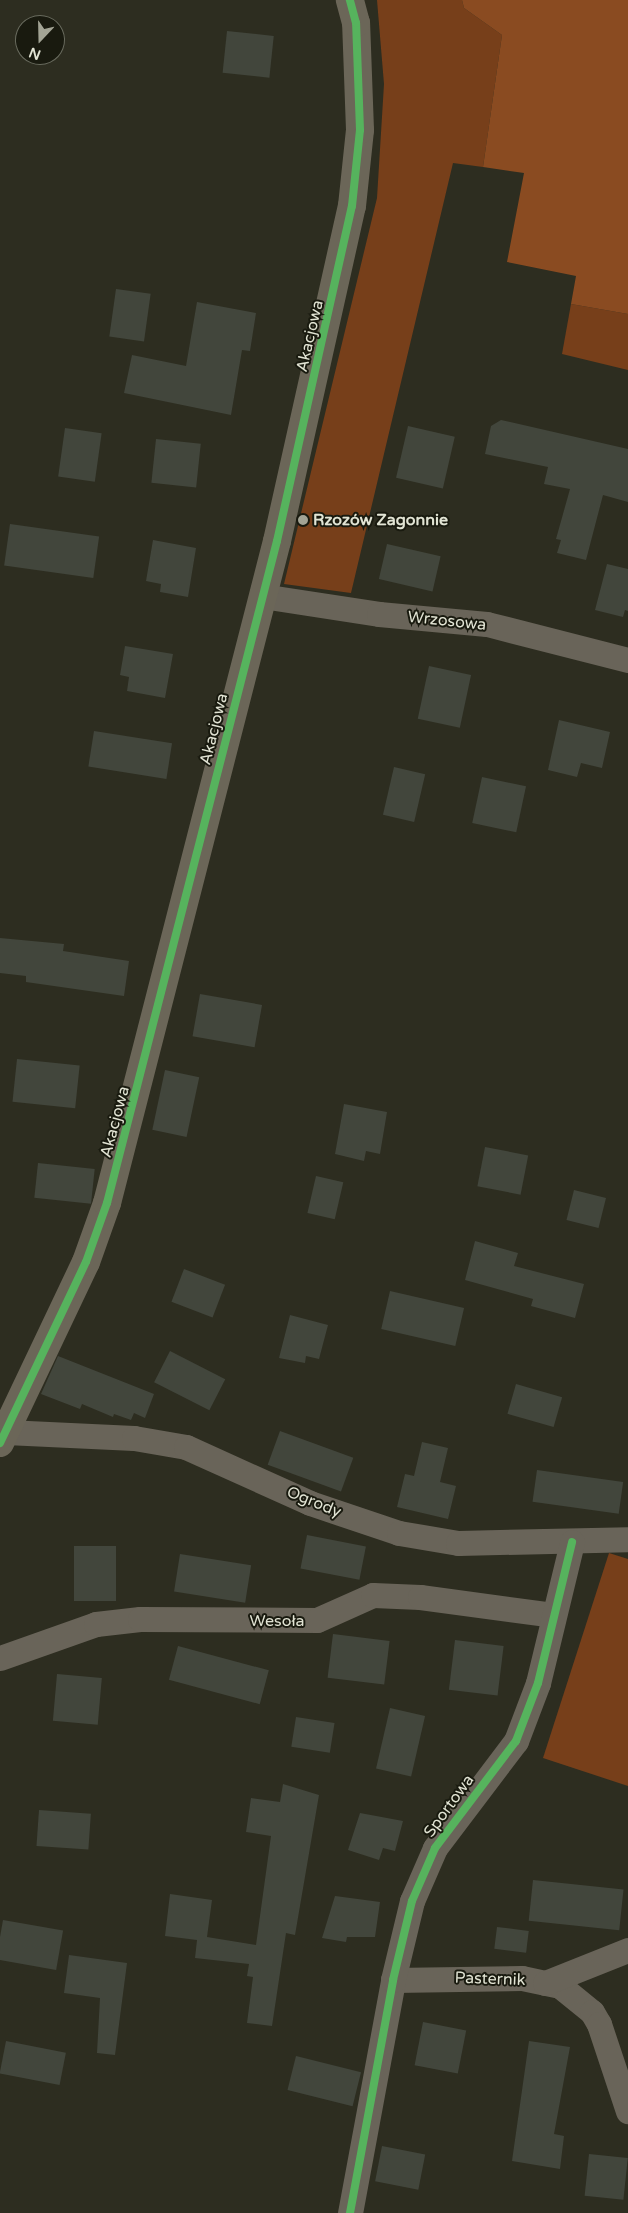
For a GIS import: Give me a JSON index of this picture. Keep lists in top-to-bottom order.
{
  "streets": {
    "street": [
      "Akacjowa",
      "Wrzosowa",
      "Ogrody",
      "Wesoła",
      "Sportowa",
      "Pasternik"
    ]
  },
  "crossings": [
    ["Akacjowa", "Wrzosowa"],
    ["Akacjowa", "Ogrody"],
    ["Ogrody", "Sportowa"],
    ["Wesoła", "Sportowa"],
    ["Sportowa", "Pasternik"]
  ],
  "places": ["Rzozów Zagonnie"],
  "north": "bottom"
}
